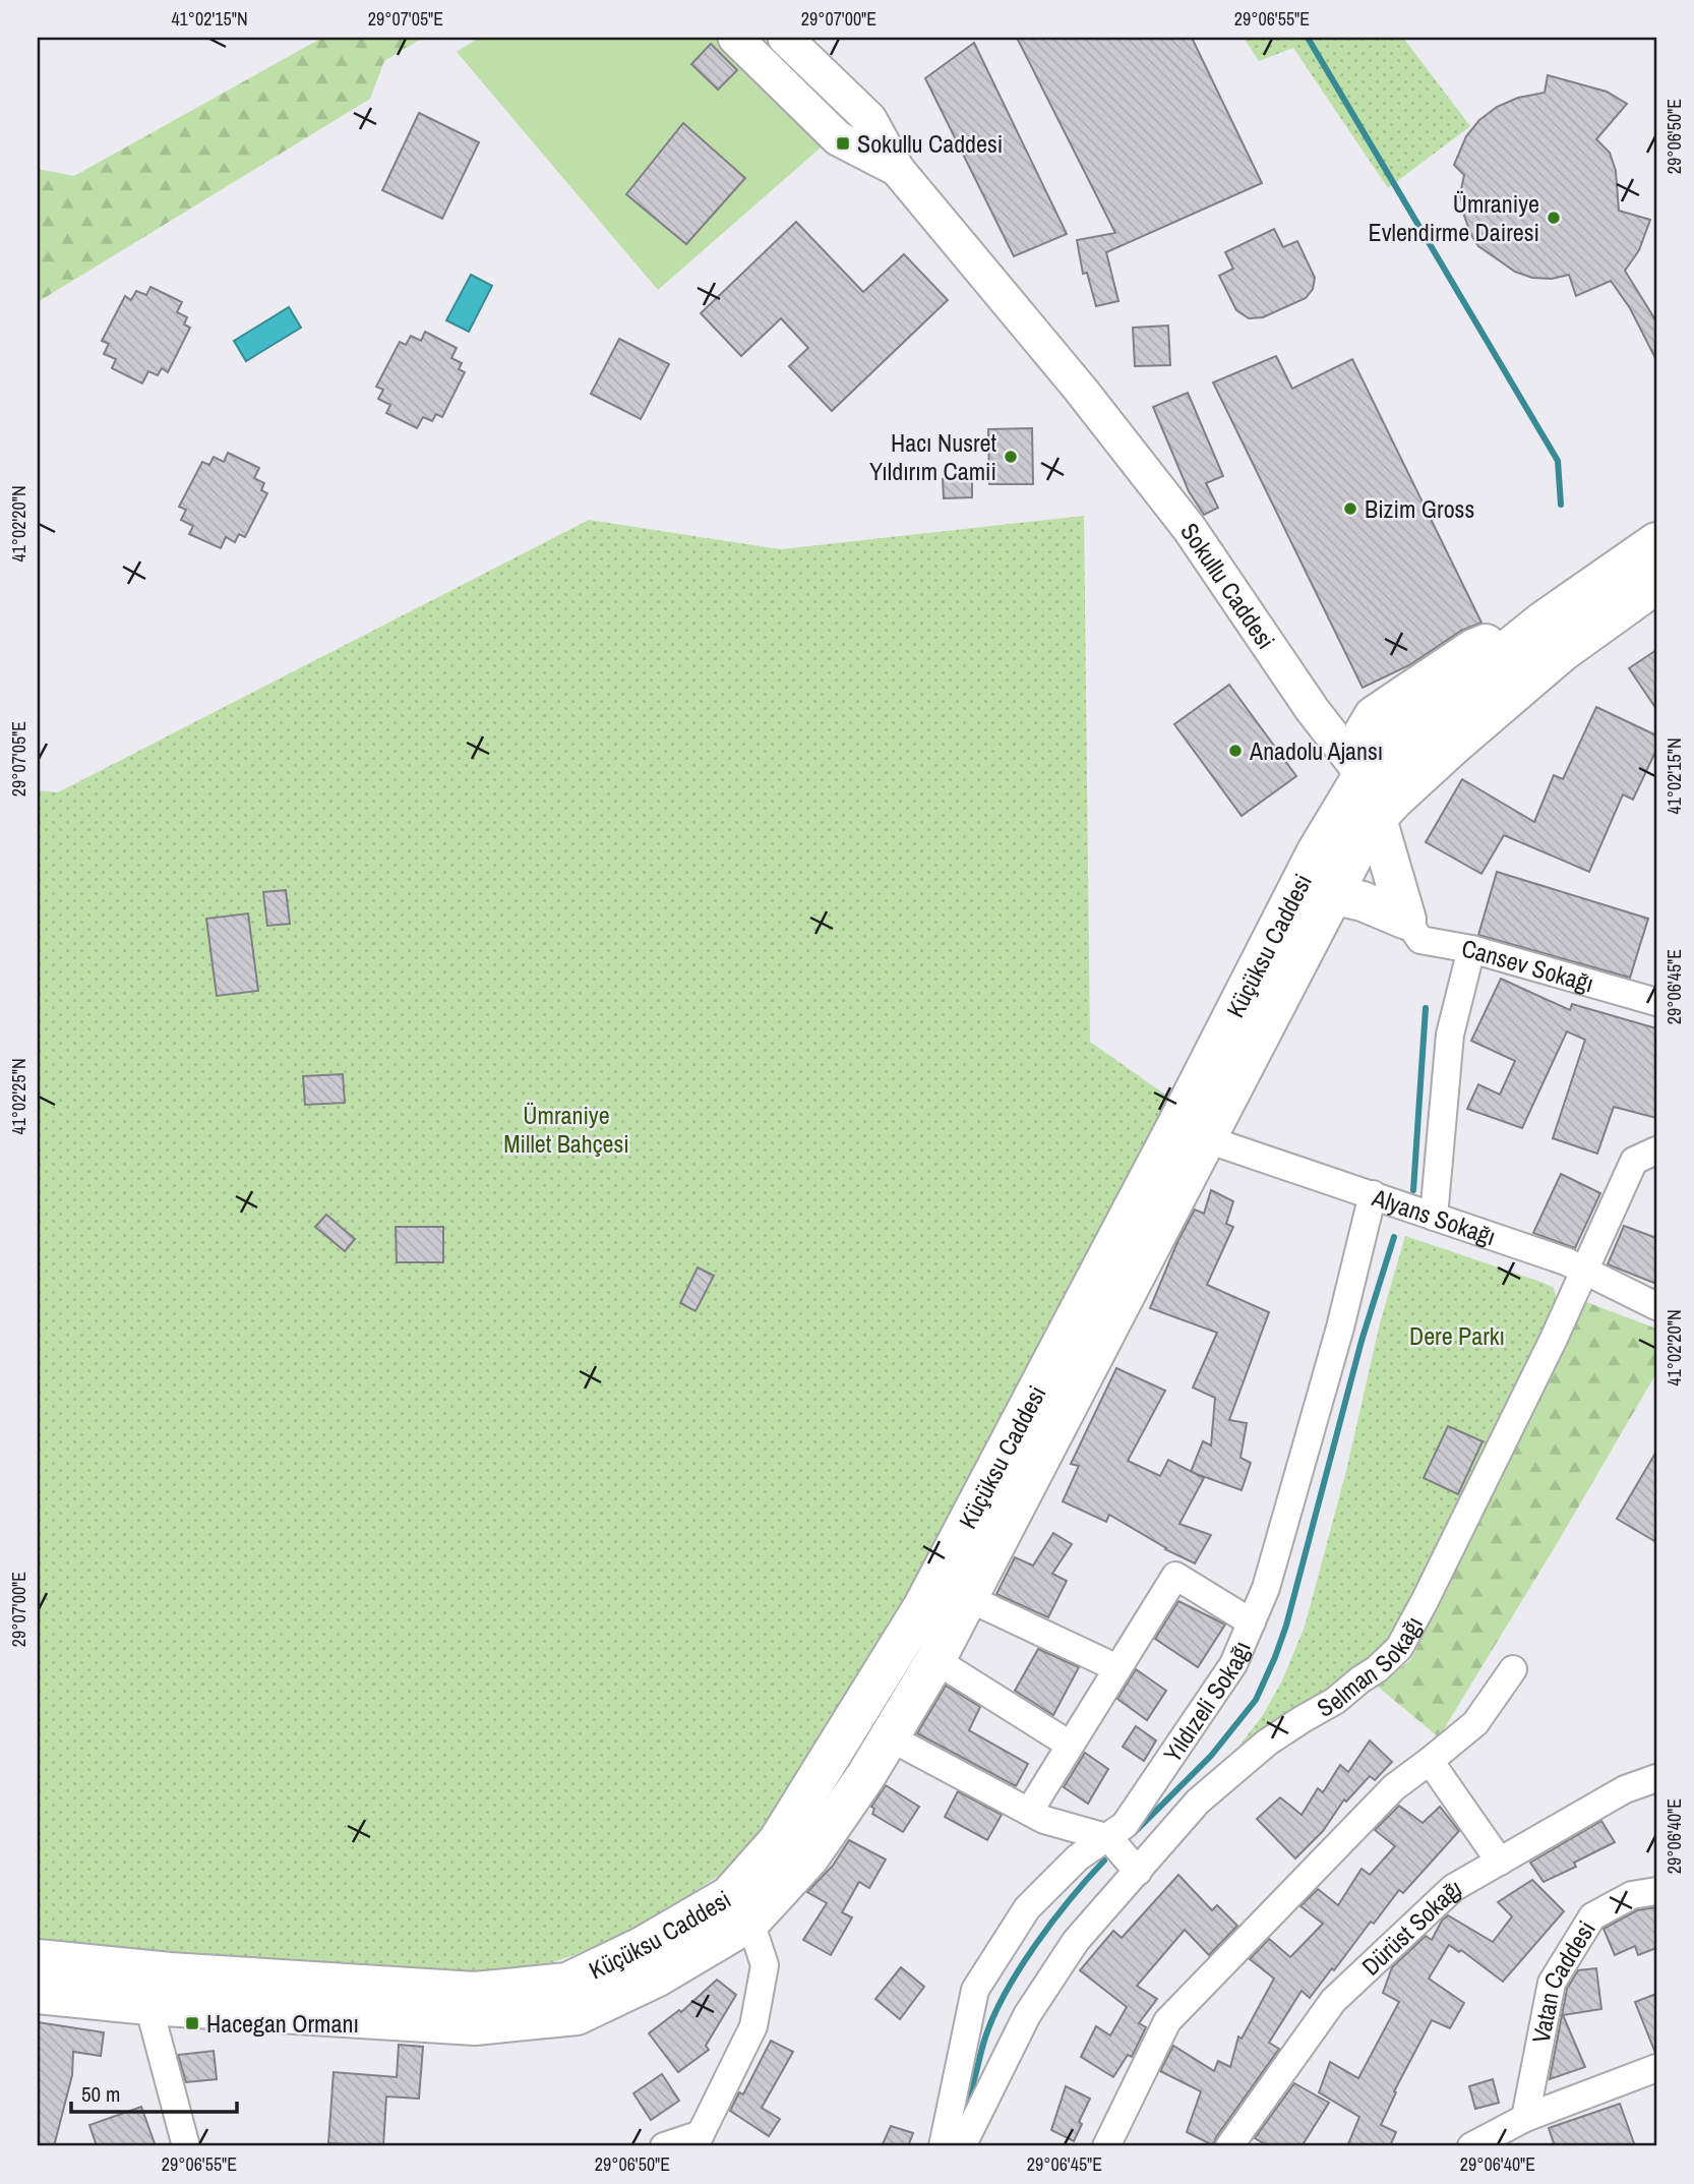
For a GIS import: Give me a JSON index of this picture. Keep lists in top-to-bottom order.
{
  "streets": {
    "main road": ["Küçüksu Caddesi"],
    "street": [
      "Sokullu Caddesi",
      "Cansev Sokağı",
      "Alyans Sokağı",
      "Selman Sokağı",
      "Yıldızeli Sokağı",
      "Dürüst Sokağı",
      "Vatan Caddesi"
    ]
  },
  "crossings": [
    ["Sokullu Caddesi", "Küçüksu Caddesi"],
    ["Küçüksu Caddesi", "Alyans Sokağı"],
    ["Alyans Sokağı", "Selman Sokağı"],
    ["Alyans Sokağı", "Yıldızeli Sokağı"]
  ],
  "parks": ["Ümraniye Millet Bahçesi", "Dere Parkı"],
  "places": {
    "transit": ["Sokullu Caddesi", "Hacegan Ormanı"],
    "other": [
      "Ümraniye Evlendirme Dairesi",
      "Hacı Nusret Yıldırım Camii",
      "Bizim Gross",
      "Anadolu Ajansı"
    ]
  },
  "scale_bar": "50 m",
  "coordinates": [
    "41°02'15\"N",
    "29°07'05\"E",
    "29°07'00\"E",
    "29°06'55\"E",
    "29°06'50\"E",
    "41°02'20\"N",
    "29°06'45\"E",
    "41°02'25\"N",
    "29°06'40\"E"
  ]
}
